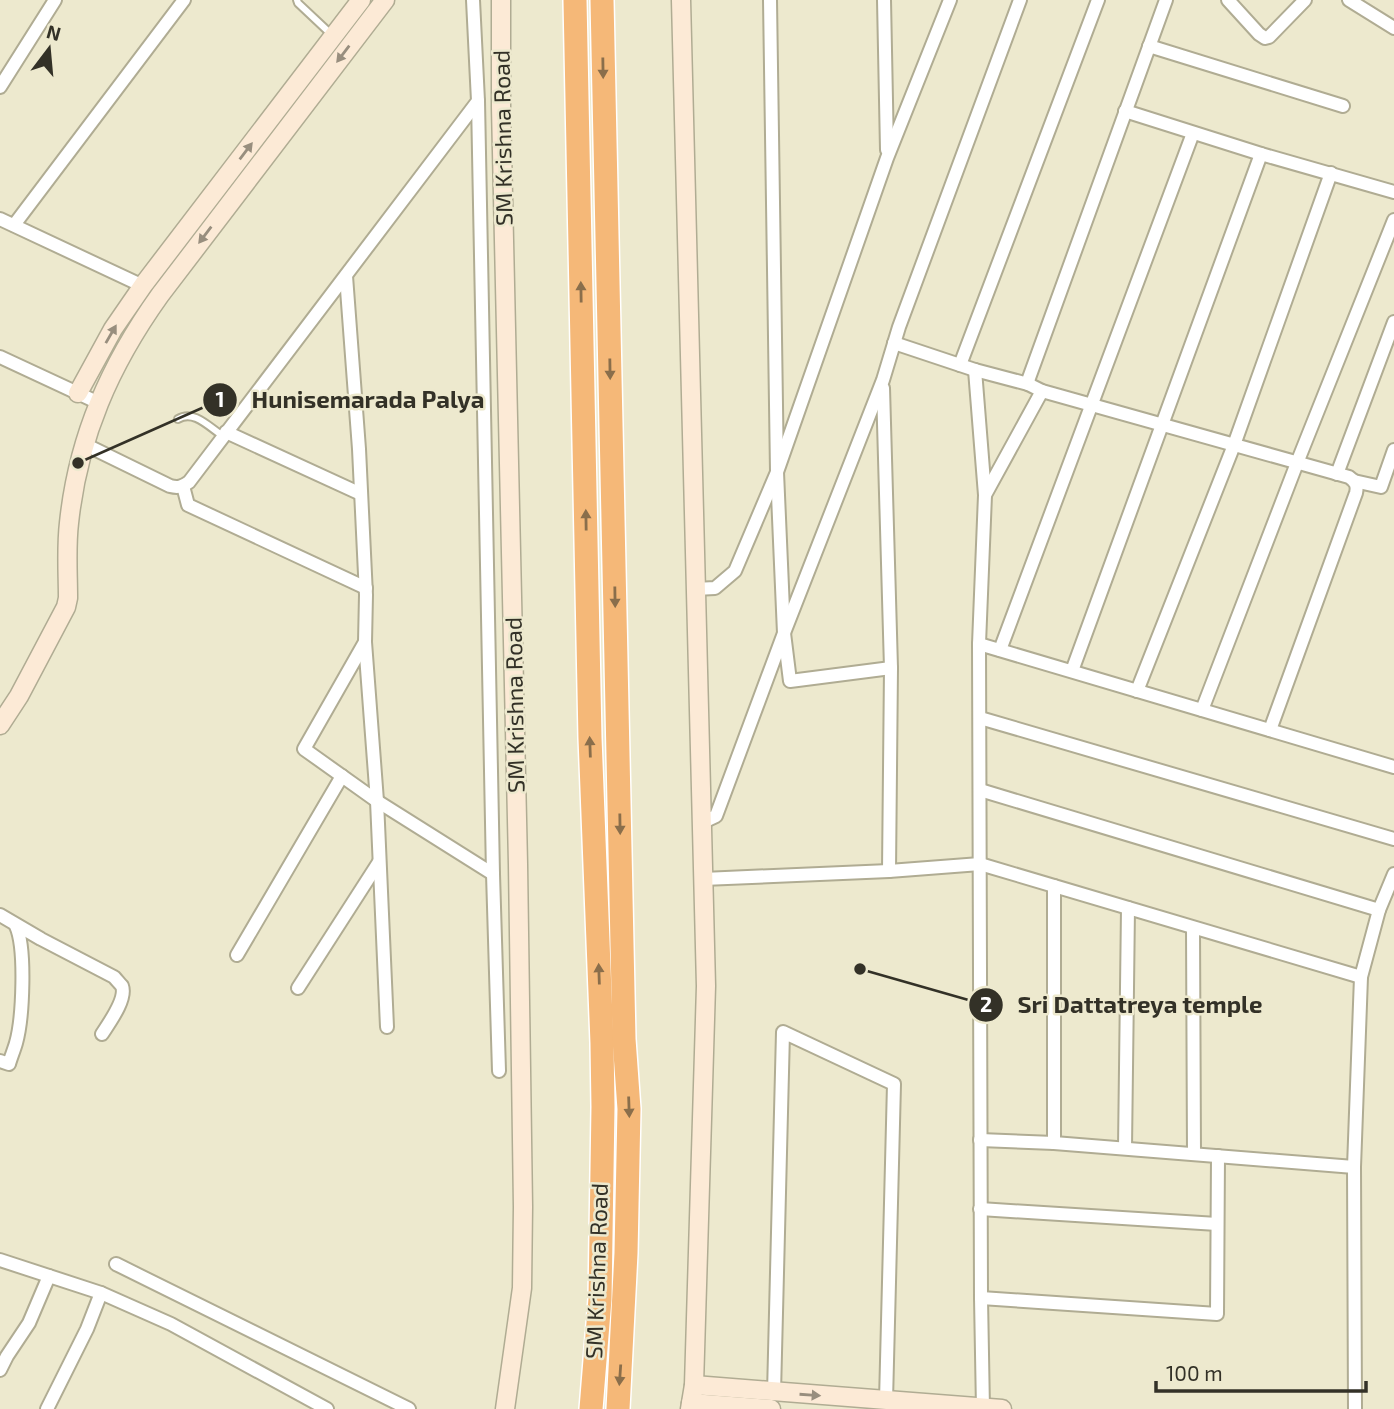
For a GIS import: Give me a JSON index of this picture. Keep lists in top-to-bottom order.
{
  "streets": {
    "highway": ["SM Krishna Road"]
  },
  "places": ["Hunisemarada Palya", "Sri Dattatreya temple"],
  "scale_bar": "100 m",
  "north": "top"
}
